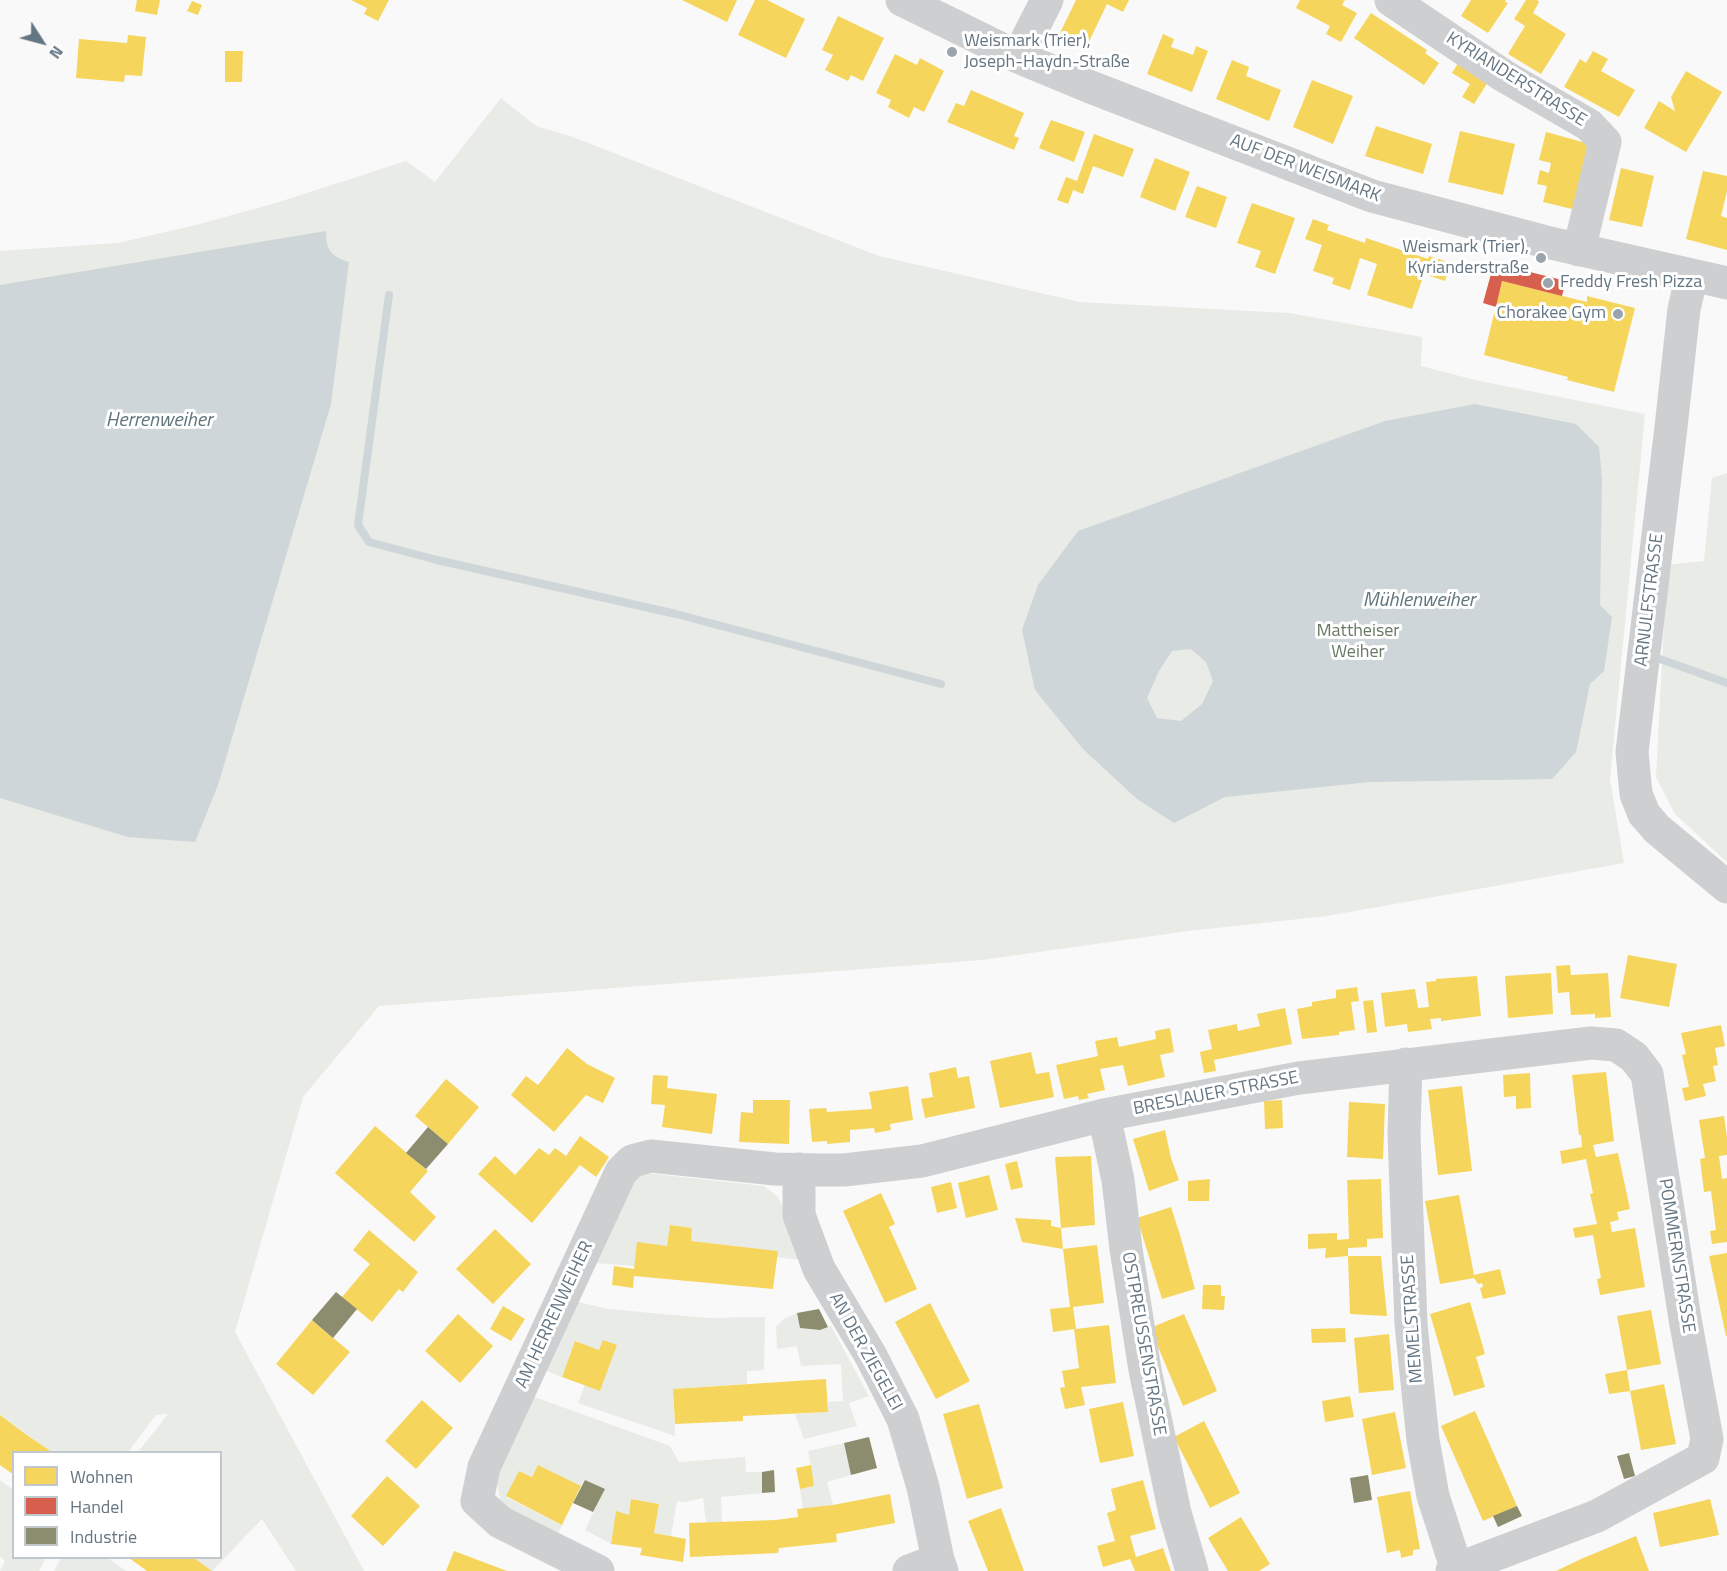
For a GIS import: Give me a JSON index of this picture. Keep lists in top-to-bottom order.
{
  "streets": {
    "street": [
      "KYRIANDERSTRASSE",
      "AUF DER WEISMARK",
      "ARNULFSTRASSE",
      "BRESLAUER STRASSE",
      "POMMERNSTRASSE",
      "AM HERRENWEIHER",
      "MEMELSTRASSE",
      "OSTPREUSSENSTRASSE",
      "AN DER ZIEGELEI"
    ]
  },
  "crossings": [
    ["KYRIANDERSTRASSE", "AUF DER WEISMARK"],
    ["AUF DER WEISMARK", "ARNULFSTRASSE"],
    ["BRESLAUER STRASSE", "POMMERNSTRASSE"],
    ["BRESLAUER STRASSE", "AM HERRENWEIHER"],
    ["BRESLAUER STRASSE", "MEMELSTRASSE"],
    ["BRESLAUER STRASSE", "OSTPREUSSENSTRASSE"],
    ["BRESLAUER STRASSE", "AN DER ZIEGELEI"],
    ["POMMERNSTRASSE", "MEMELSTRASSE"],
    ["AM HERRENWEIHER", "AN DER ZIEGELEI"]
  ],
  "water": ["Herrenweiher", "Mühlenweiher"],
  "parks": ["Mattheiser Weiher"],
  "places": [
    "Weismark (Trier), Joseph-Haydn-Straße",
    "Weismark (Trier), Kyrianderstraße",
    "Freddy Fresh Pizza",
    "Chorakee Gym"
  ],
  "legend": ["Wohnen", "Handel", "Industrie"],
  "north": "bottom right"
}
